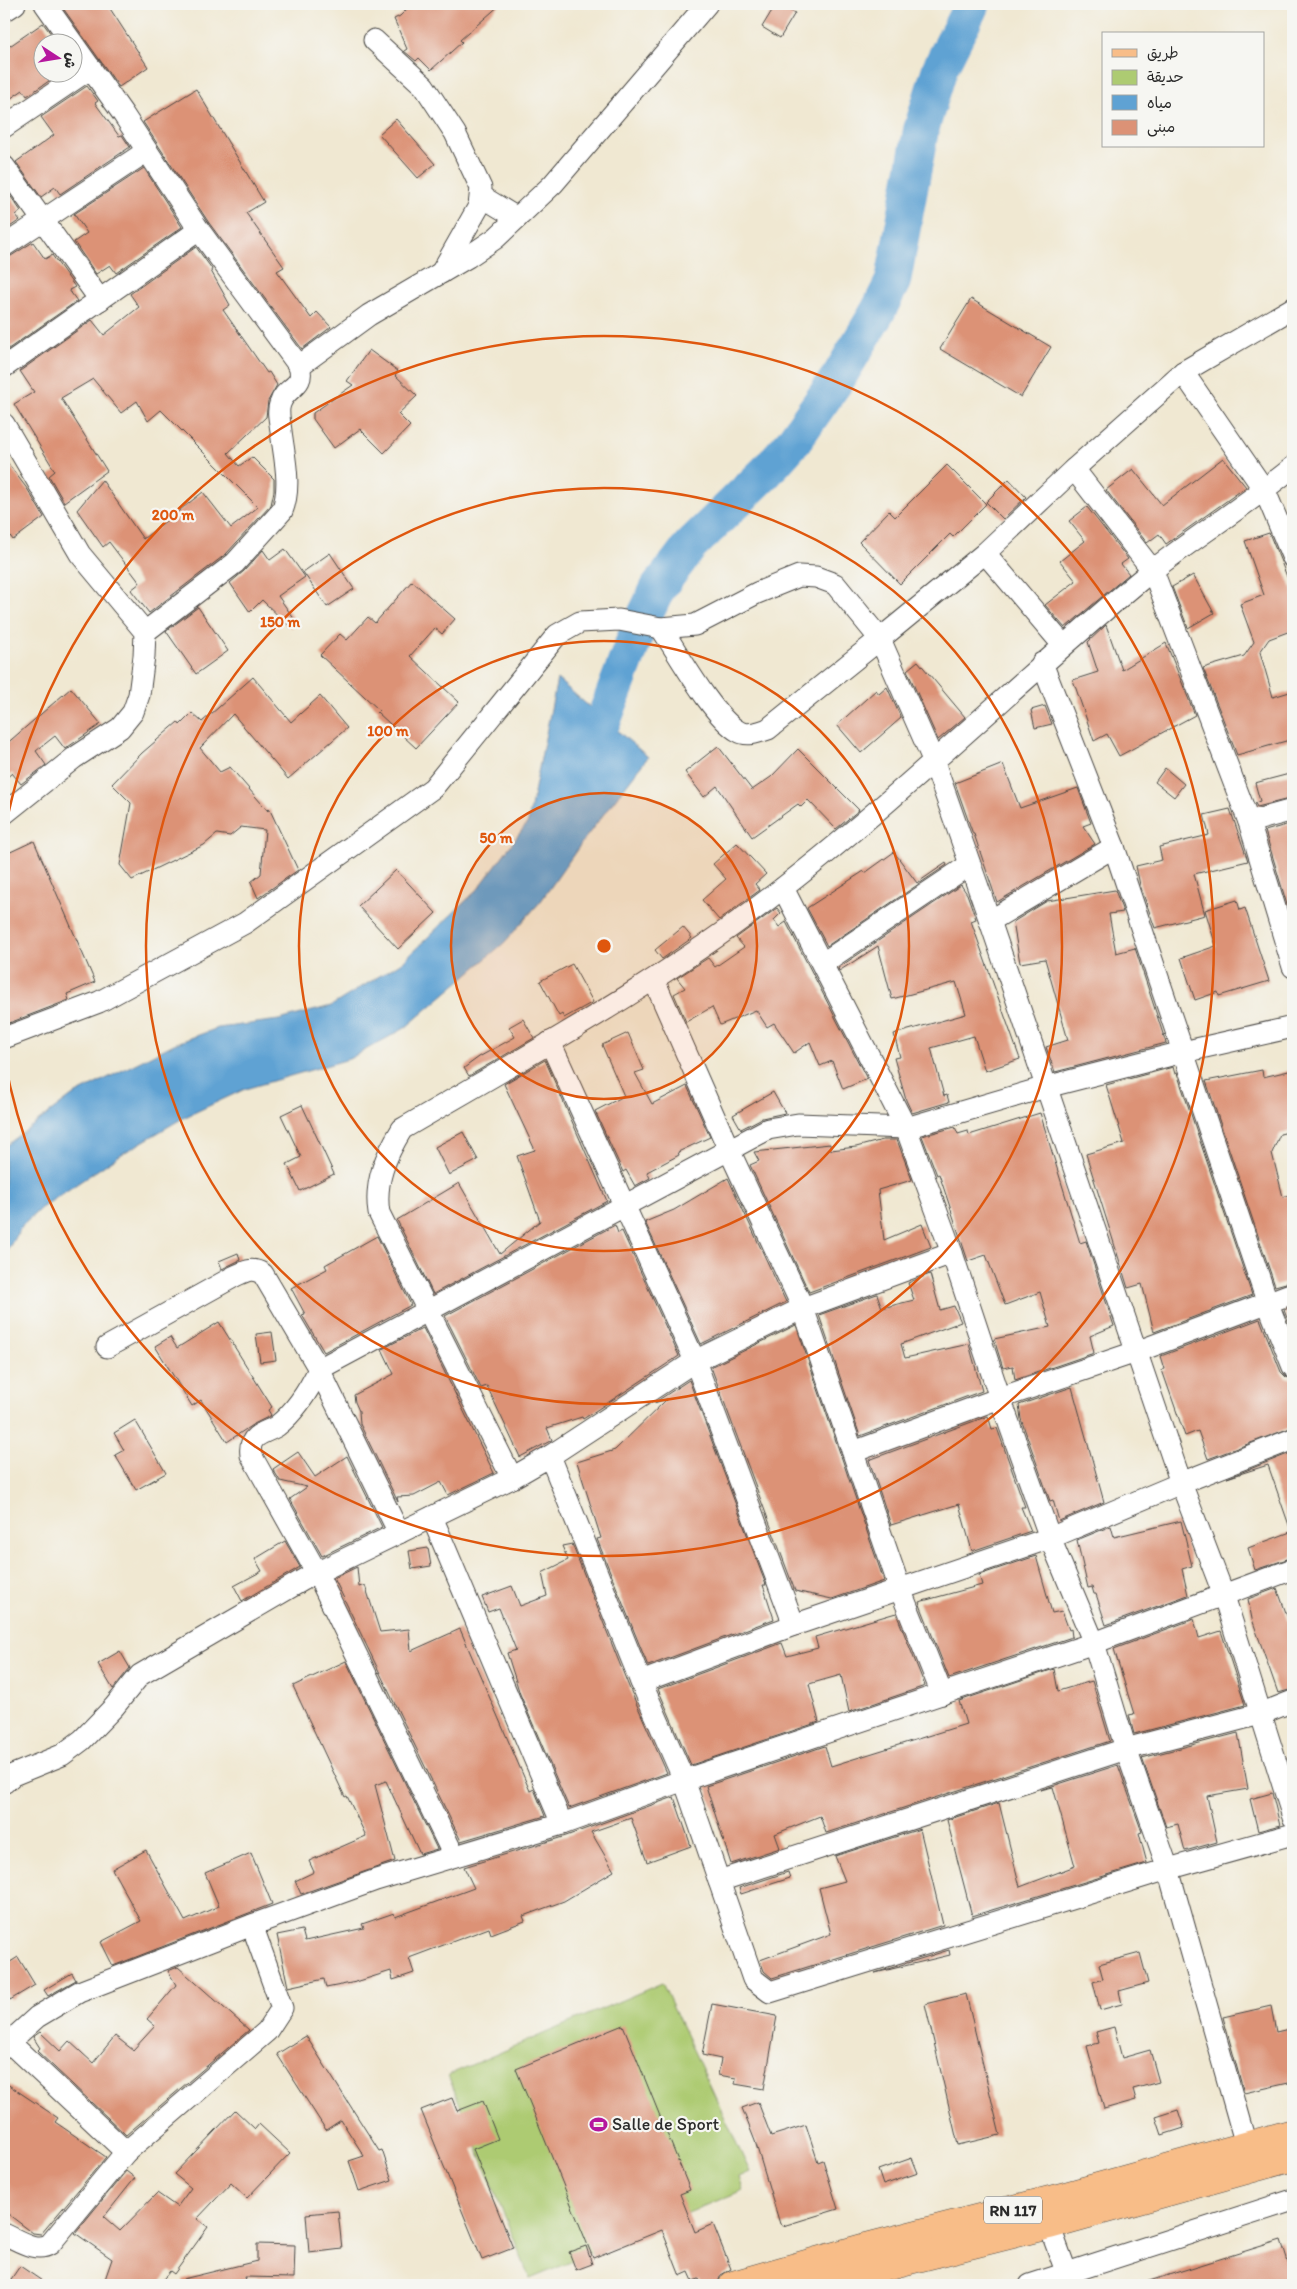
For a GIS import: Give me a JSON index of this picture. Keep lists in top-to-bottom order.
{
  "streets": {
    "main road": ["RN 117"]
  },
  "places": {
    "sports": ["Salle de Sport"]
  },
  "legend": [
    "طريق",
    "حديقة",
    "مياه",
    "مبنى"
  ],
  "north": "right",
  "rings": [
    "200 m",
    "150 m",
    "100 m",
    "50 m"
  ]
}
